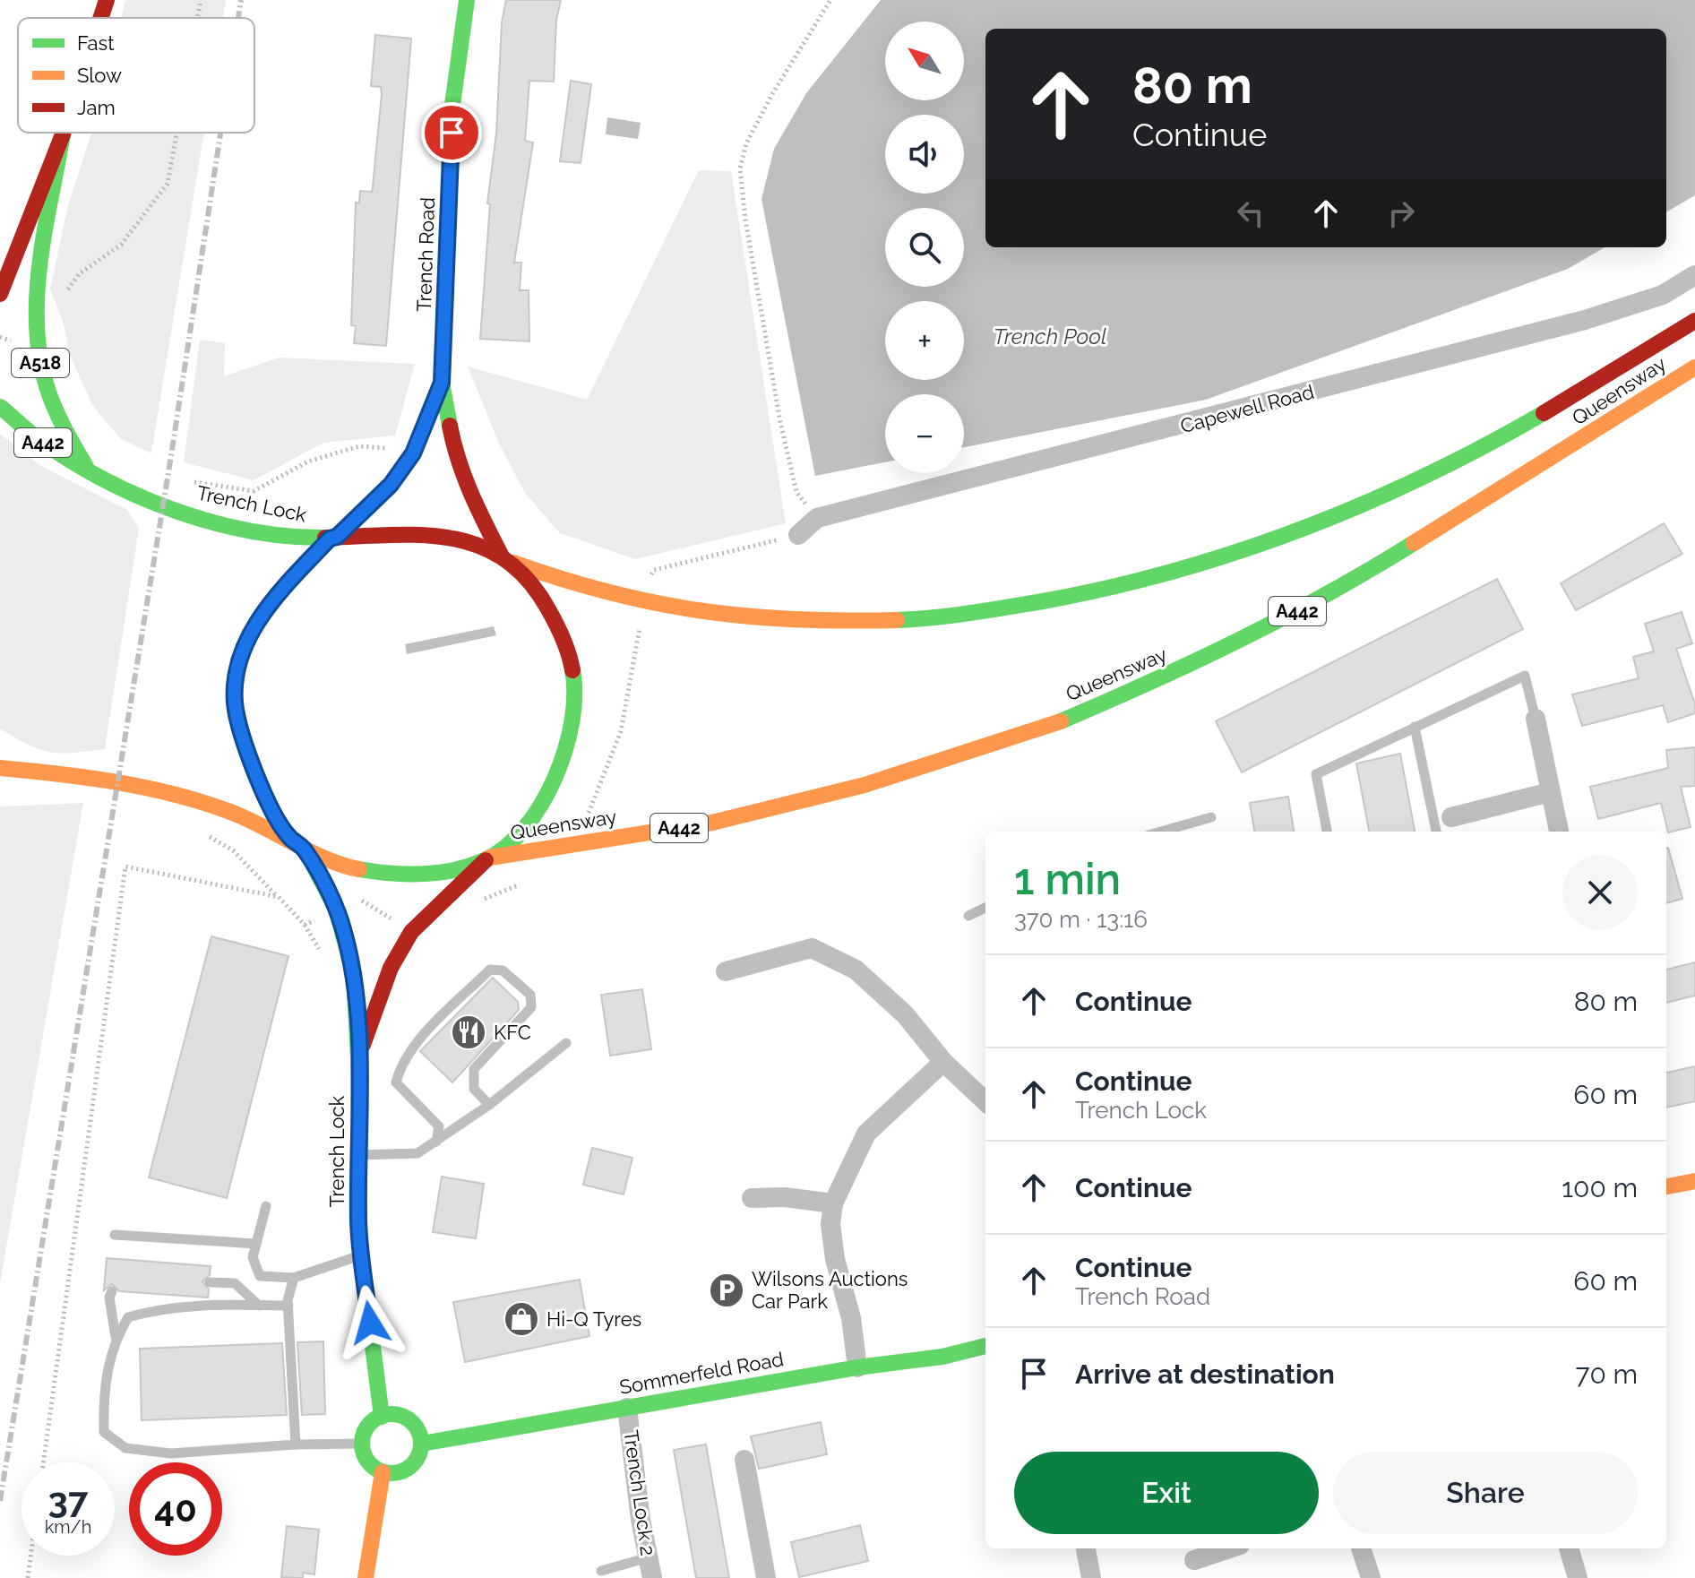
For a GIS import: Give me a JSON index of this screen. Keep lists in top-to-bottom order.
{
  "streets": {
    "main road": [
      "Trench Road",
      "A518",
      "Queensway",
      "A442",
      "Trench Lock",
      "Sommerfeld Road"
    ],
    "street": ["Capewell Road", "Trench Lock 2"]
  },
  "crossings": [
    ["A518", "A442"],
    ["A518", "Trench Lock"],
    ["Queensway", "Trench Lock"],
    ["A442", "Trench Lock"],
    ["Trench Lock", "Sommerfeld Road"],
    ["Sommerfeld Road", "Trench Lock 2"]
  ],
  "water": ["Trench Pool"],
  "places": {
    "restaurant": ["KFC"],
    "parking": ["Wilsons Auctions Car Park"],
    "shop": ["Hi-Q Tyres"]
  },
  "legend": ["Fast", "Slow", "Jam"],
  "north": "top left",
  "page": {
    "map_buttons": ["+", "−"],
    "turn": ["80 m", "Continue"],
    "heading": ["1 min", "370 m · 13:16"],
    "list": [
      {
        "name": "Continue",
        "value": "80 m"
      },
      {
        "name": "Continue",
        "note": "Trench Lock",
        "value": "60 m"
      },
      {
        "name": "Continue",
        "value": "100 m"
      },
      {
        "name": "Continue",
        "note": "Trench Road",
        "value": "60 m"
      },
      {
        "name": "Arrive at destination",
        "value": "70 m"
      }
    ],
    "buttons": ["Exit", "Share"],
    "speed": "37 km/h",
    "limit": "40"
  }
}
